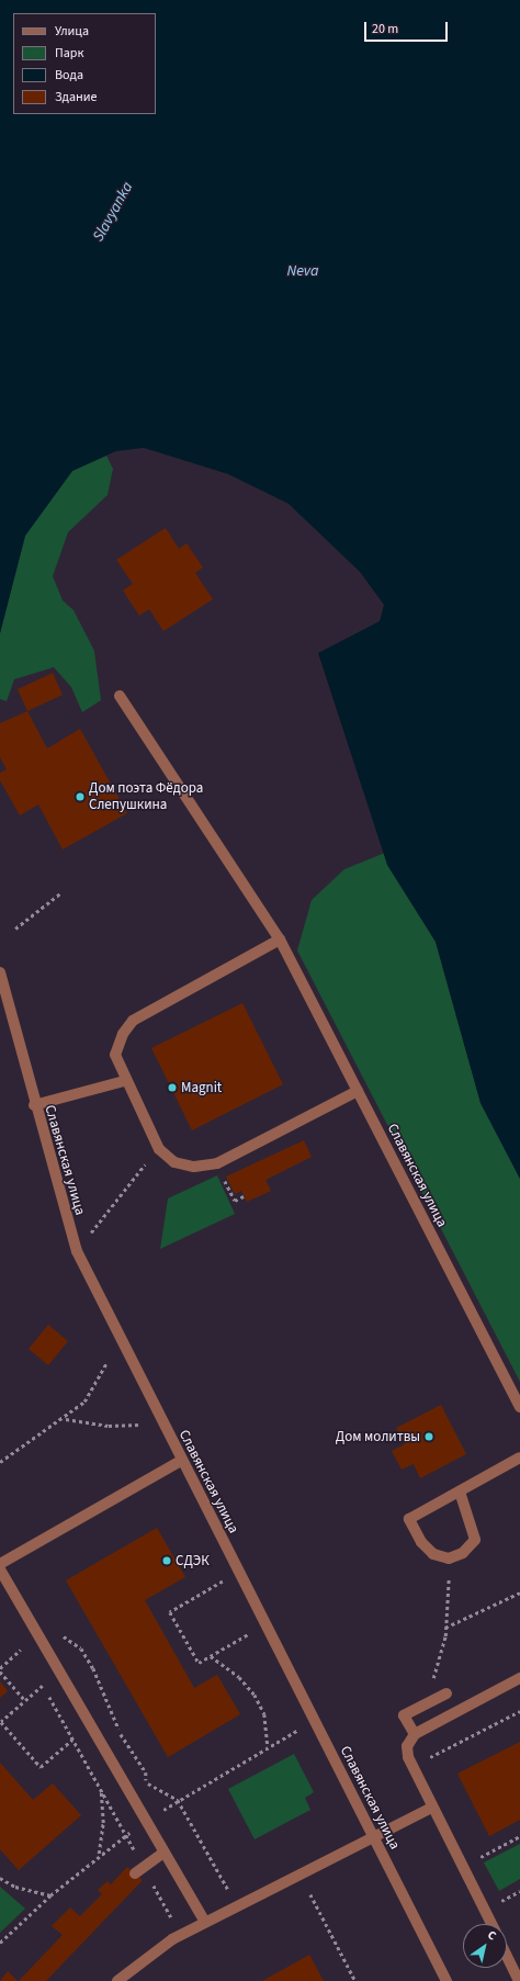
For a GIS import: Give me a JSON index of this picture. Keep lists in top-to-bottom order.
{
  "streets": {
    "street": ["Славянская улица"]
  },
  "water": ["Slavyanka", "Neva"],
  "places": [
    "Дом поэта Фёдора Слепушкина",
    "Magnit",
    "Дом молитвы",
    "СДЭК"
  ],
  "legend": [
    "Улица",
    "Парк",
    "Вода",
    "Здание"
  ],
  "scale_bar": "20 m",
  "north": "top right"
}
